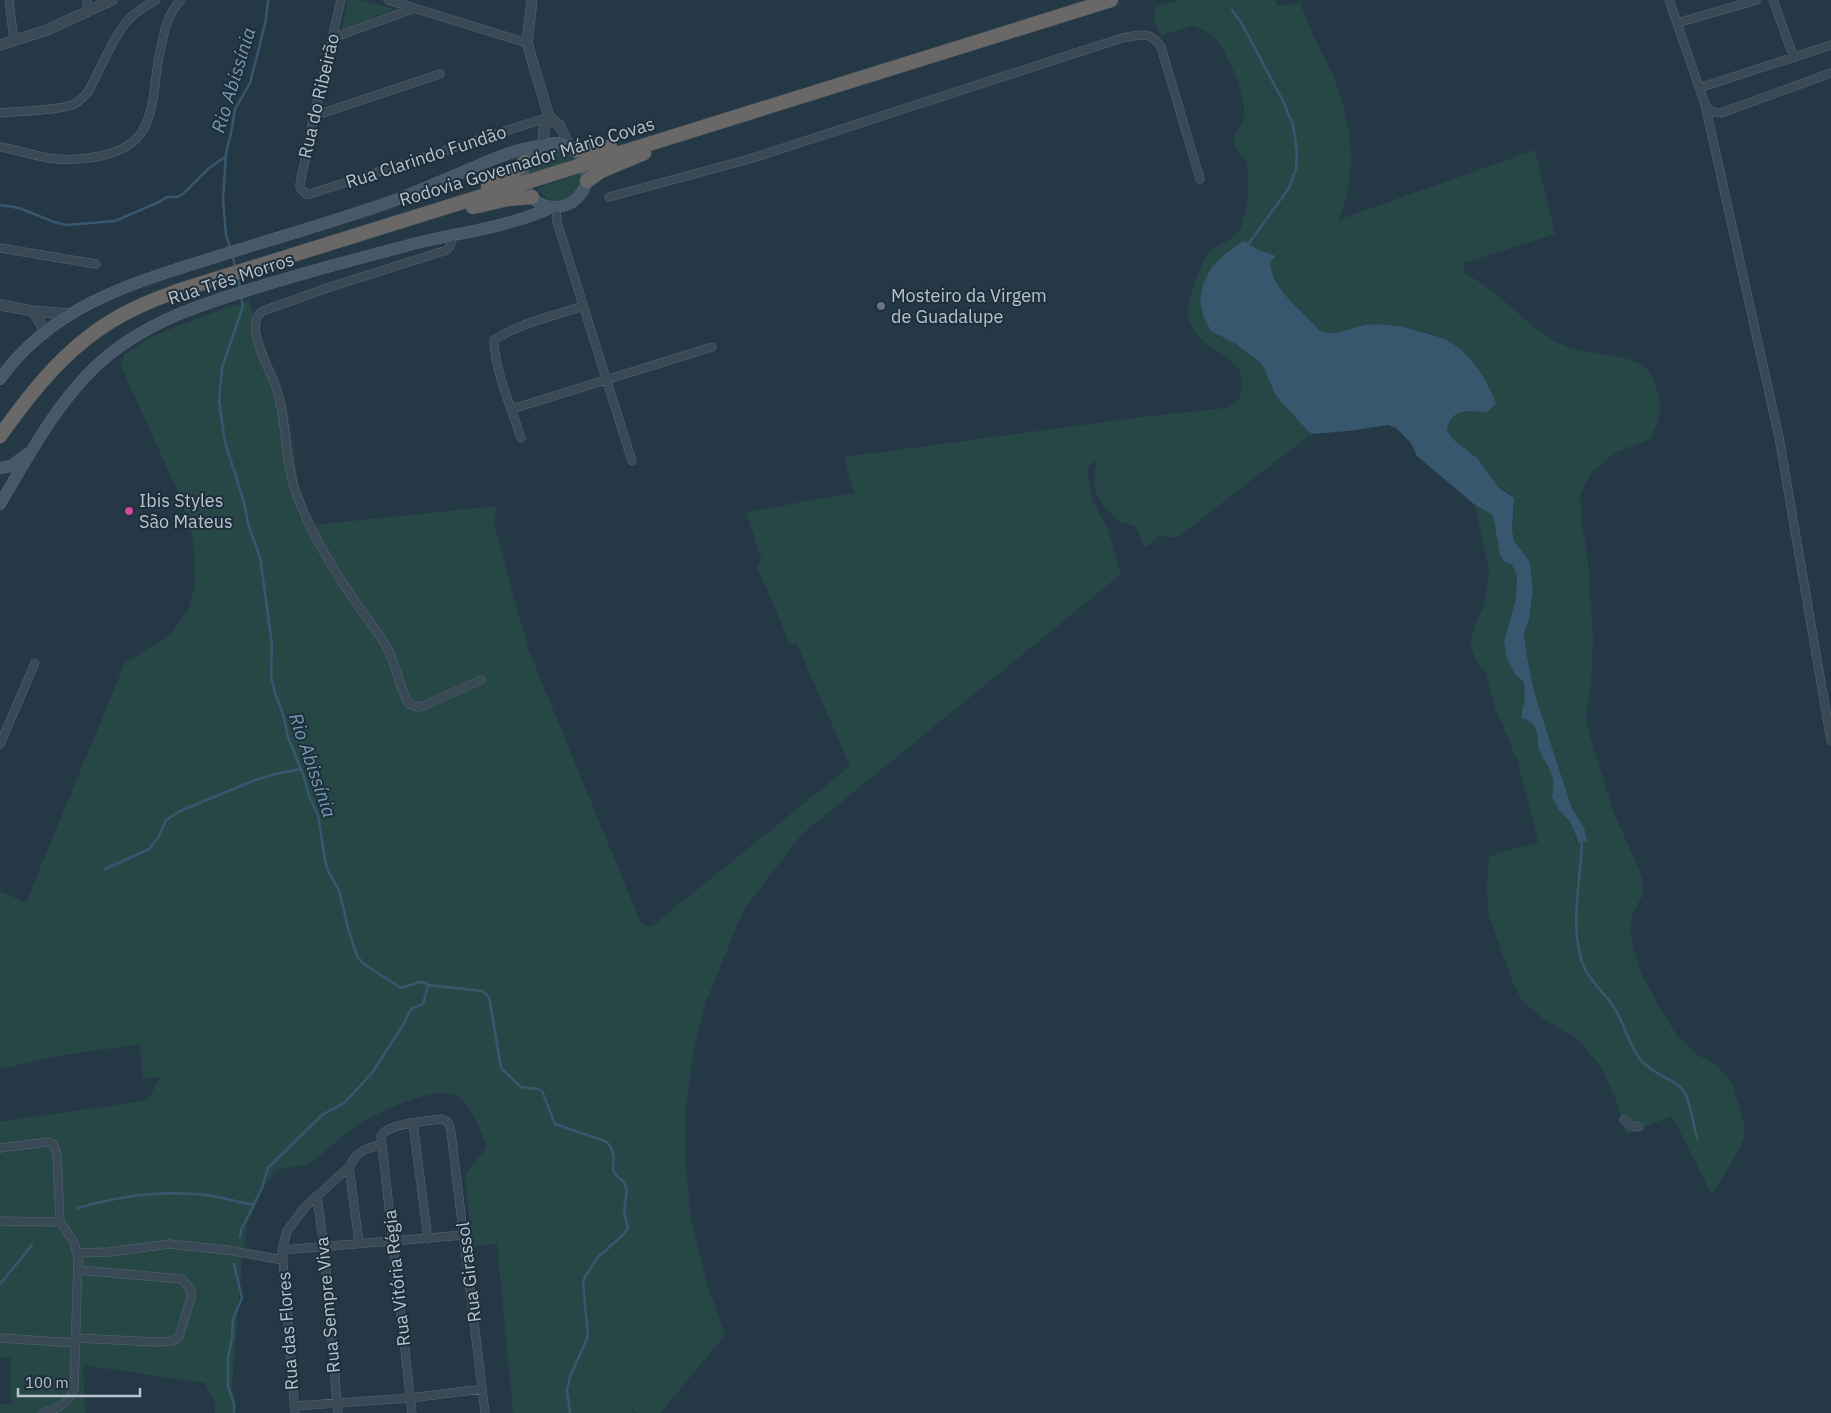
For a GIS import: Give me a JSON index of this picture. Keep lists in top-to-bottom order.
{
  "streets": {
    "highway": ["Rodovia Governador Mário Covas"],
    "main road": ["Rua Três Morros"],
    "street": [
      "Rua do Ribeirão",
      "Rua Clarindo Fundão",
      "Rua Girassol",
      "Rua Vitória Régia",
      "Rua Sempre Viva",
      "Rua das Flores"
    ]
  },
  "crossings": [
    ["Rua do Ribeirão", "Rua Clarindo Fundão"]
  ],
  "water": ["Rio Abissínia"],
  "places": ["Mosteiro da Virgem de Guadalupe", "Ibis Styles São Mateus"],
  "scale_bar": "100 m"
}
